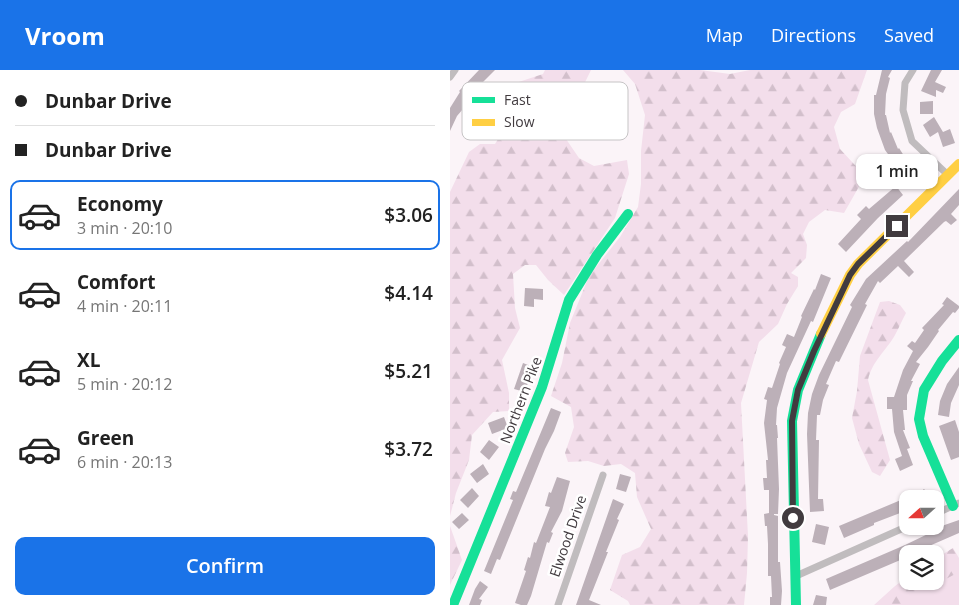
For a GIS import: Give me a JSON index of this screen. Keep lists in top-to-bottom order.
{
  "streets": {
    "street": ["Northern Pike", "Elwood Drive"]
  },
  "legend": ["Fast", "Slow"],
  "north": "left",
  "page": {
    "header": "Vroom",
    "nav": ["Map", "Directions", "Saved"],
    "banner": ["Dunbar Drive", "Dunbar Drive"],
    "bubble": "1 min",
    "list": [
      {
        "name": "Economy",
        "note": "3 min · 20:10",
        "value": "$3.06"
      },
      {
        "name": "Comfort",
        "note": "4 min · 20:11",
        "value": "$4.14"
      },
      {
        "name": "XL",
        "note": "5 min · 20:12",
        "value": "$5.21"
      },
      {
        "name": "Green",
        "note": "6 min · 20:13",
        "value": "$3.72"
      }
    ],
    "buttons": "Confirm"
  }
}
